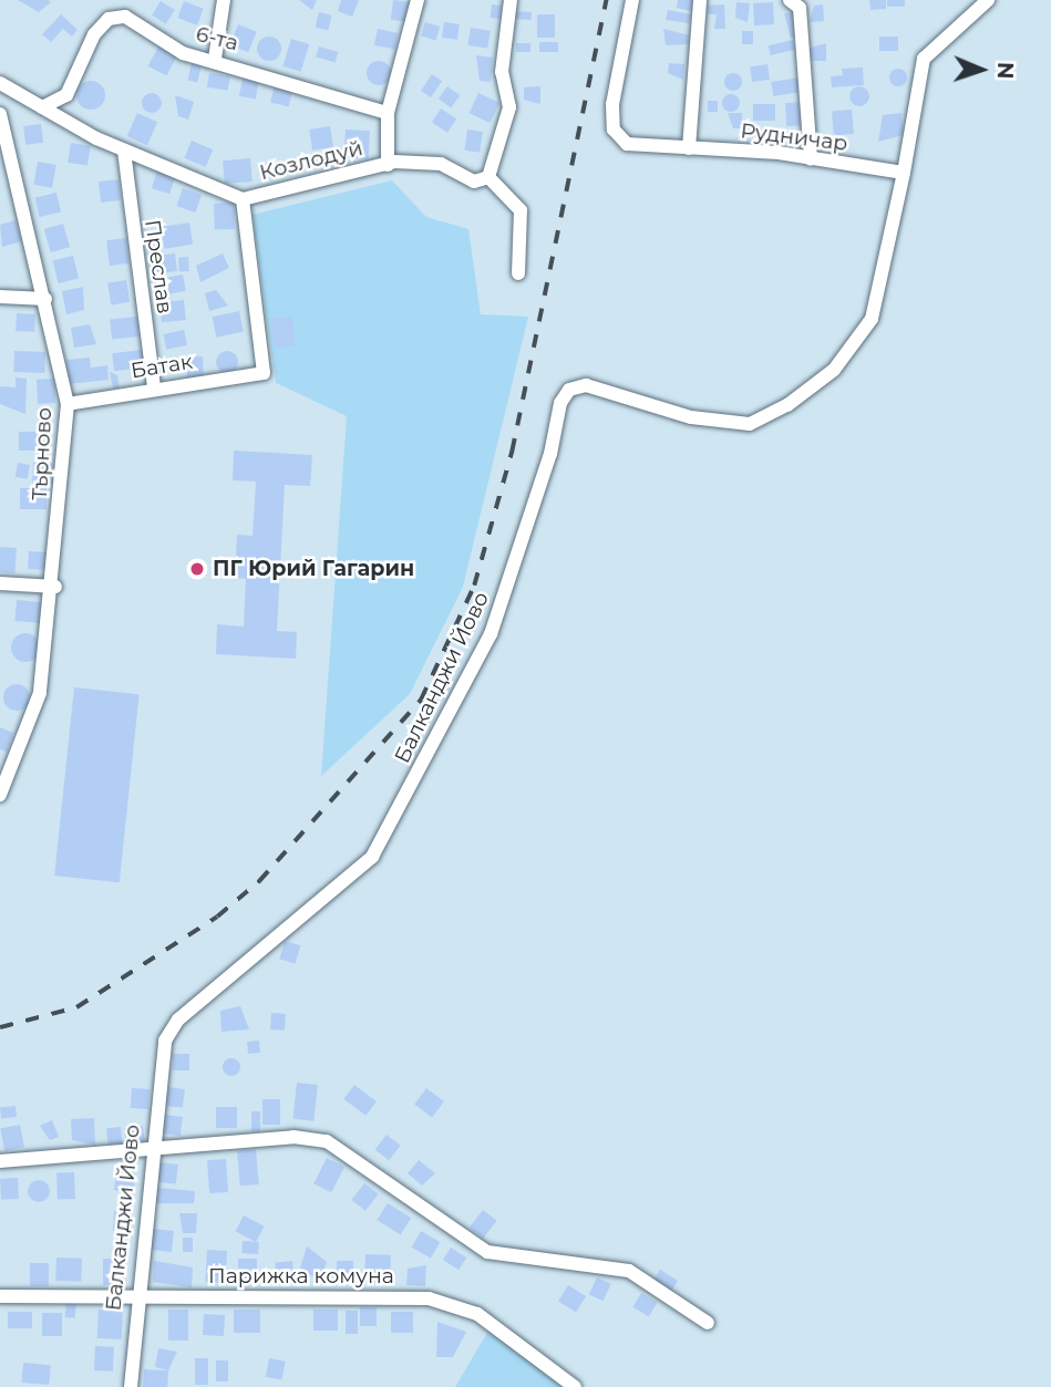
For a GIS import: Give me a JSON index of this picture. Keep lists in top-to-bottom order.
{
  "streets": {
    "street": [
      "6-та",
      "Рудничар",
      "Козлодуй",
      "Преслав",
      "Батак",
      "Търново",
      "Балканджи Йово",
      "Парижка комуна"
    ]
  },
  "crossings": [
    ["6-та", "Козлодуй"],
    ["Рудничар", "Балканджи Йово"],
    ["Козлодуй", "Преслав"],
    ["Козлодуй", "Батак"],
    ["Преслав", "Батак"],
    ["Батак", "Търново"],
    ["Балканджи Йово", "Парижка комуна"]
  ],
  "places": ["ПГ Юрий Гагарин"],
  "north": "right"
}
